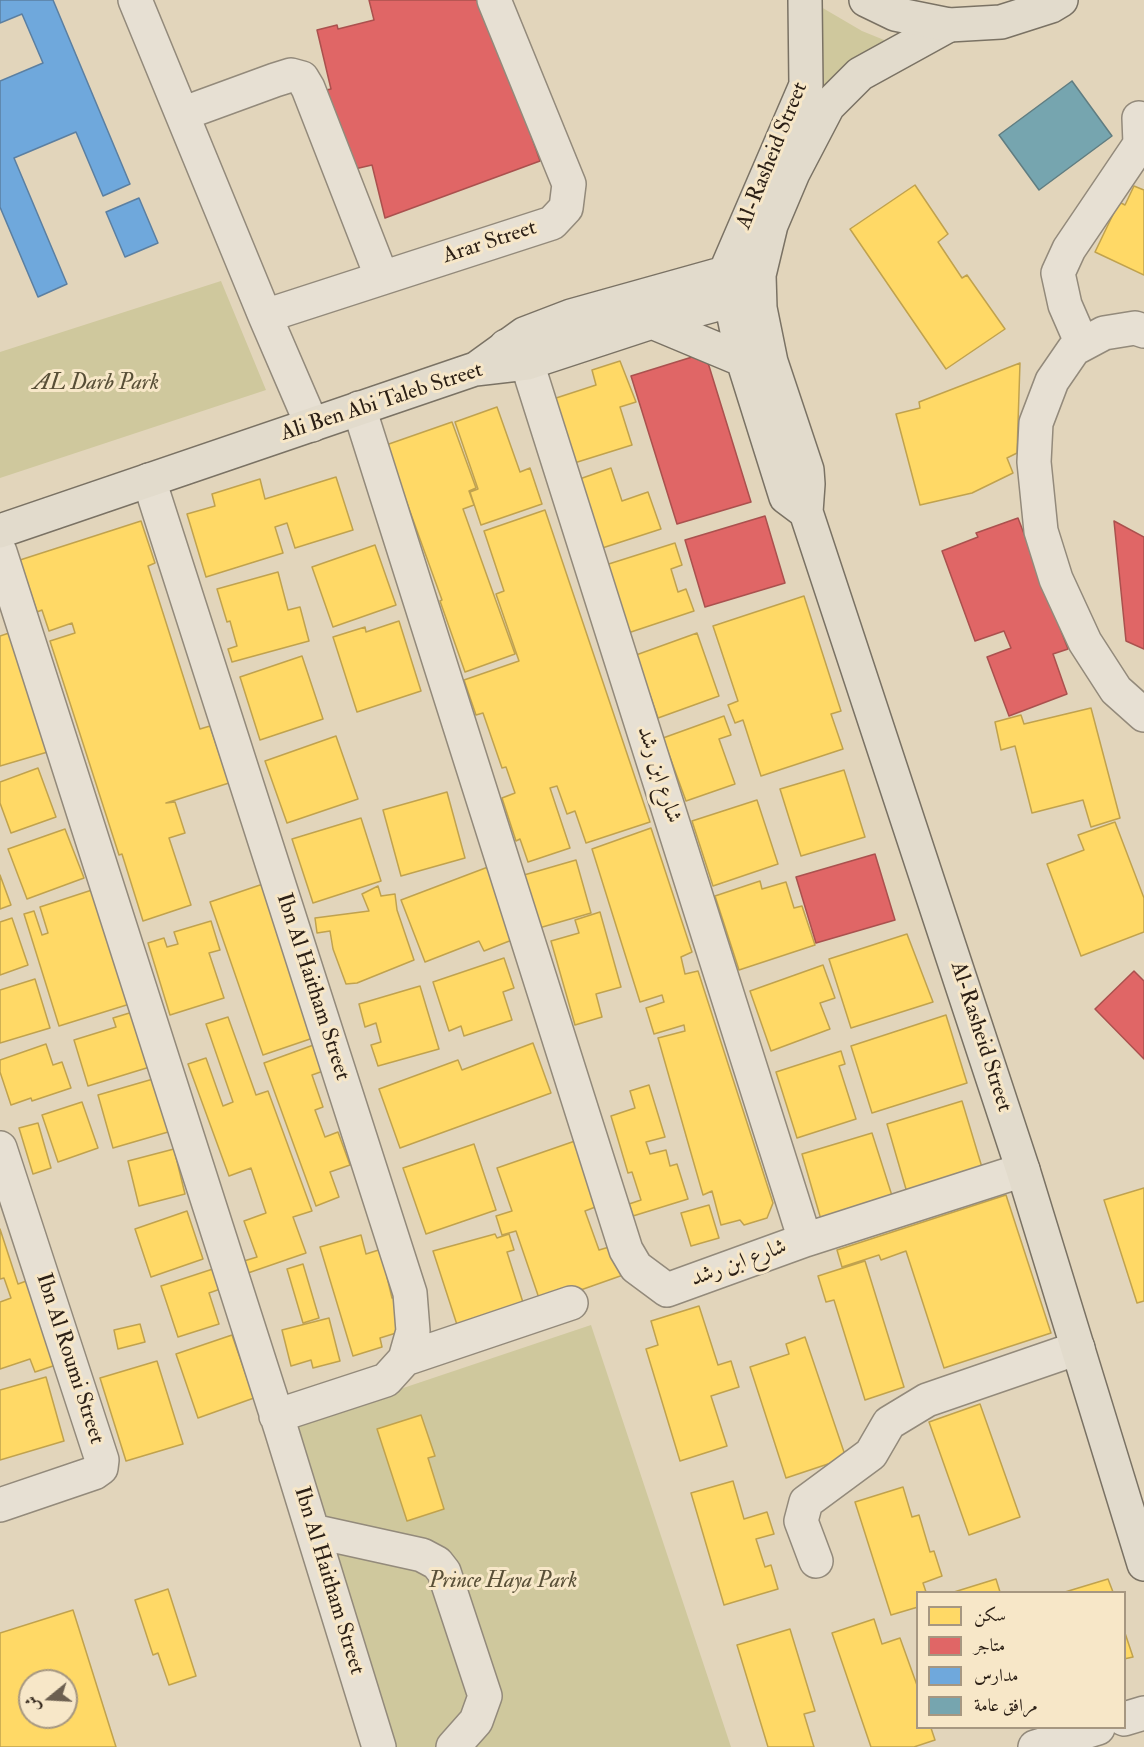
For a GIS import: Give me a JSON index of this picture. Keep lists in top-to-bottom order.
{
  "streets": {
    "main road": ["Al-Rasheid Street", "Ali Ben Abi Taleb Street"],
    "street": [
      "Arar Street",
      "شارع ابن رشد",
      "Ibn Al Haitham Street",
      "Ibn Al Roumi Street"
    ]
  },
  "crossings": [
    ["Al-Rasheid Street", "Ali Ben Abi Taleb Street"],
    ["Ali Ben Abi Taleb Street", "شارع ابن رشد"],
    ["Ali Ben Abi Taleb Street", "Ibn Al Haitham Street"]
  ],
  "parks": ["AL Darb Park", "Prince Haya Park"],
  "legend": [
    "سكن",
    "متاجر",
    "مدارس",
    "مرافق عامة"
  ],
  "north": "left"
}
